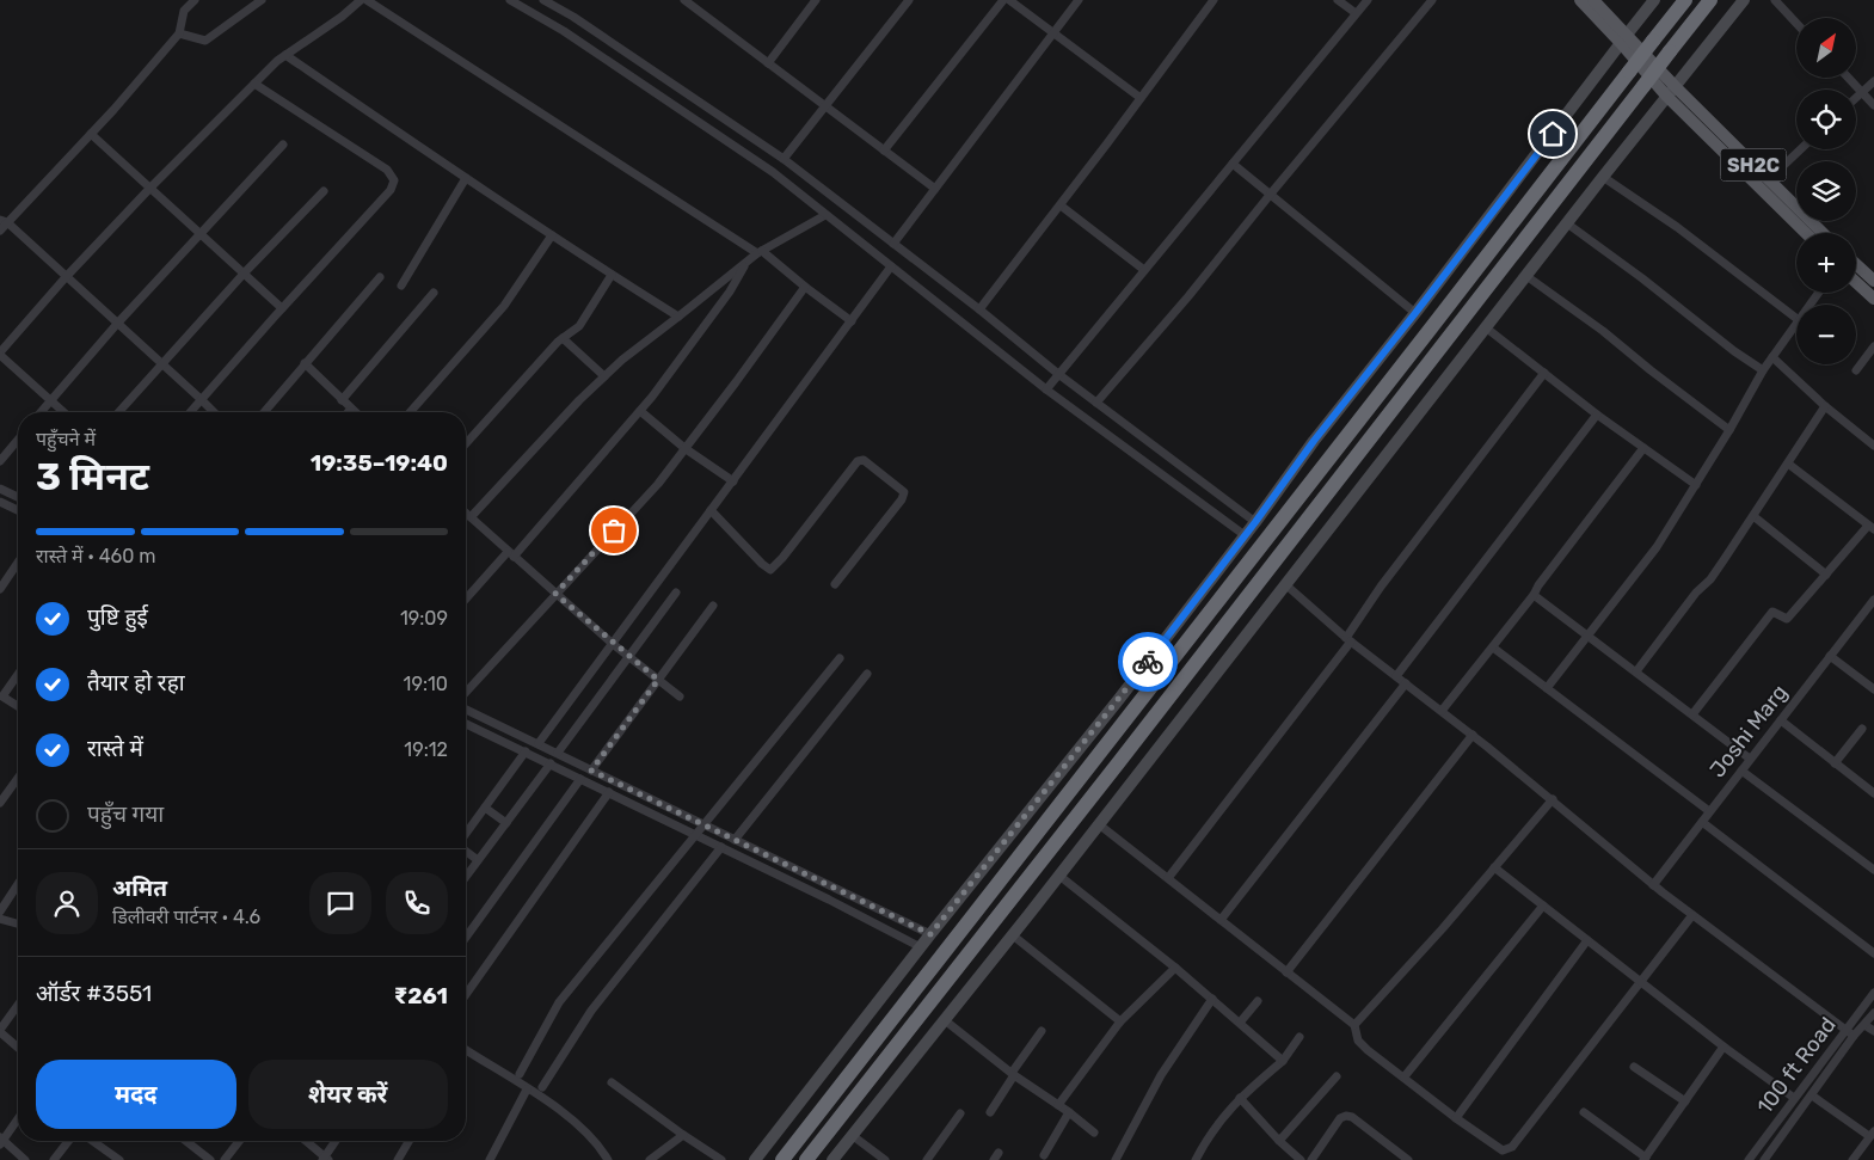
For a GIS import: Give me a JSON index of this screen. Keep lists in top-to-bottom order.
{
  "streets": {
    "main road": ["SH2C"],
    "street": ["Joshi Marg", "100 ft Road"]
  },
  "north": "top right",
  "page": {
    "map_buttons": ["+", "−"],
    "heading": ["3 मिनट", "पहुँचने में", "19:35–19:40"],
    "panel": [
      "अमित",
      "डिलीवरी पार्टनर · 4.6",
      "ऑर्डर #3551",
      "₹261"
    ],
    "bar": "रास्ते में · 460 m",
    "list": [
      ["पुष्टि हुई", "19:09"],
      ["तैयार हो रहा", "19:10"],
      ["रास्ते में", "19:12"],
      "पहुँच गया"
    ],
    "buttons": ["मदद", "शेयर करें"]
  }
}
